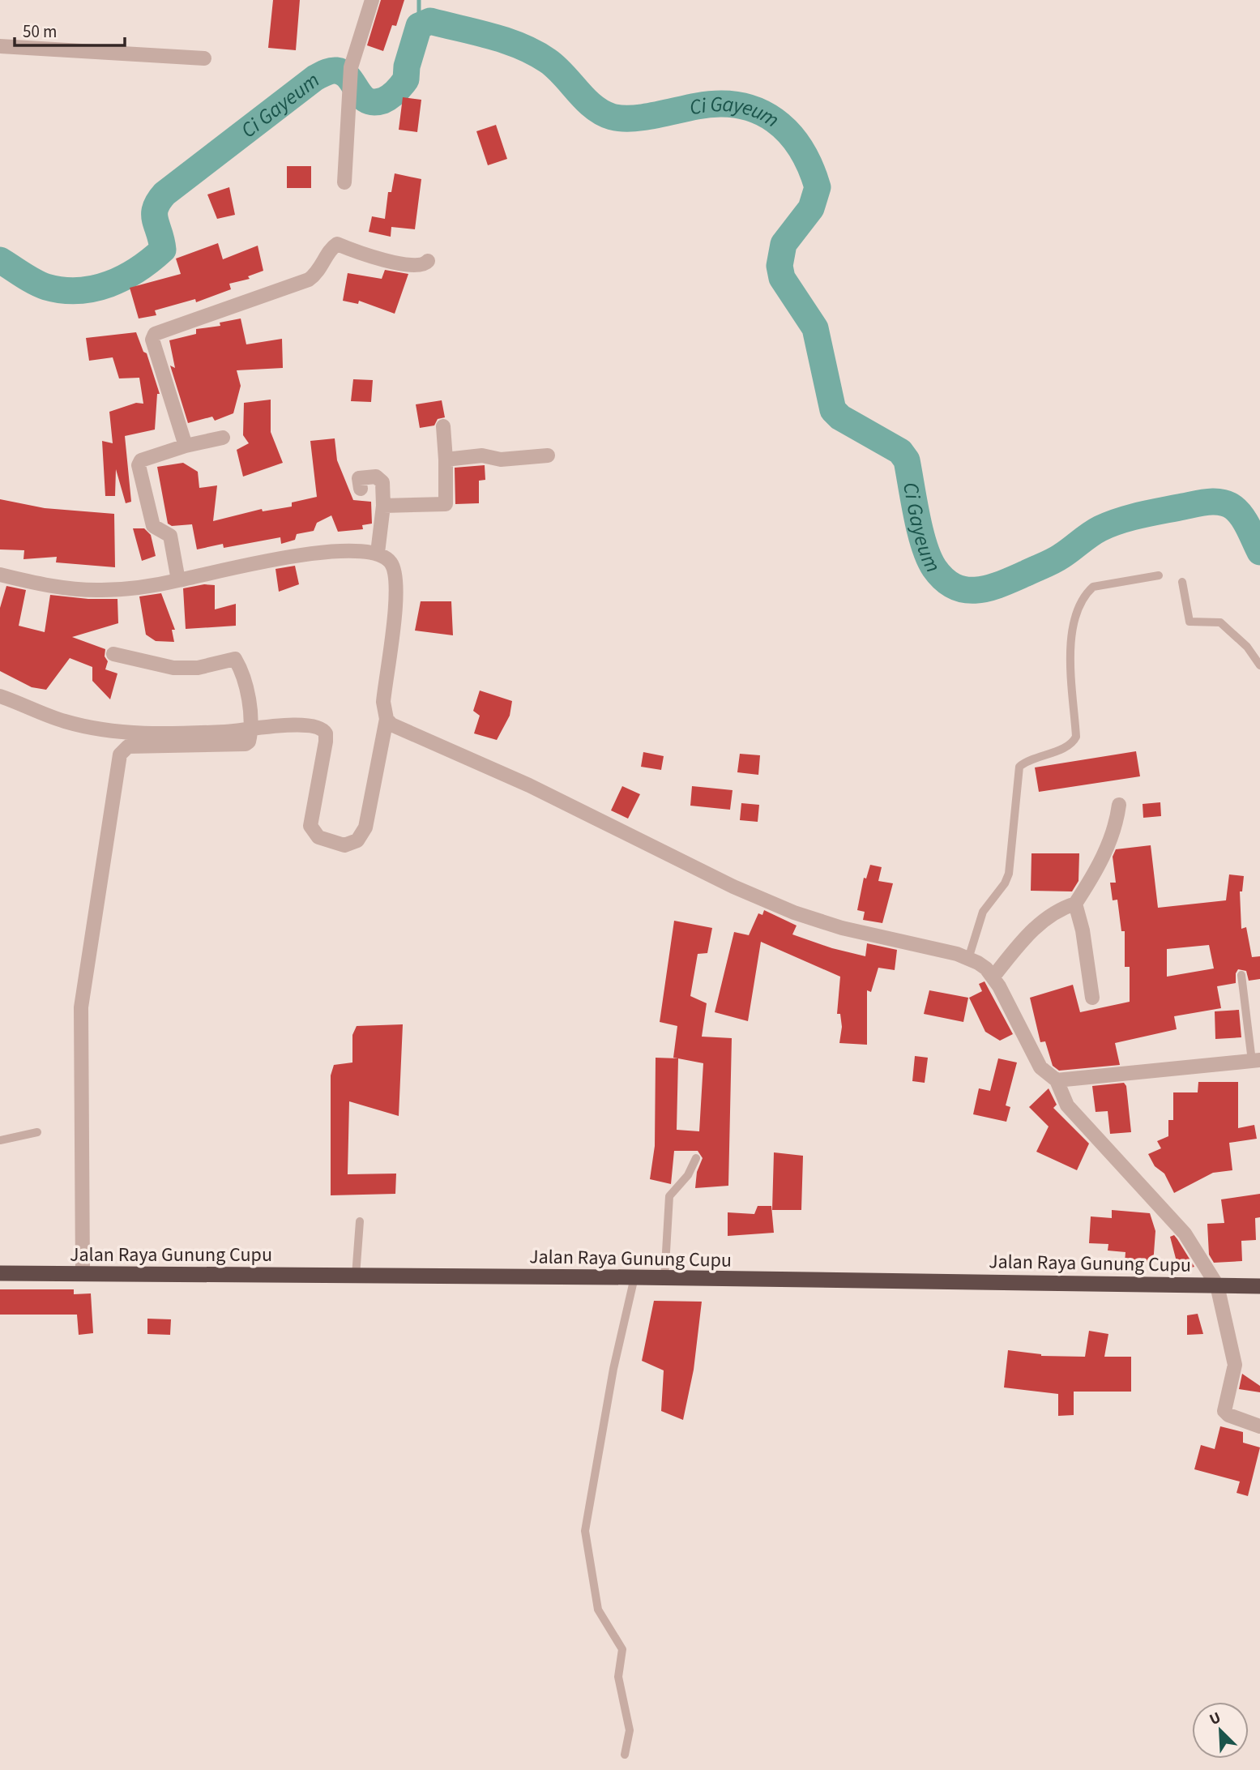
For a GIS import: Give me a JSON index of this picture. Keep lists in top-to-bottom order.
{
  "streets": {
    "highway": ["Jalan Raya Gunung Cupu"]
  },
  "water": ["Ci Gayeum"],
  "scale_bar": "50 m",
  "north": "top left"
}
